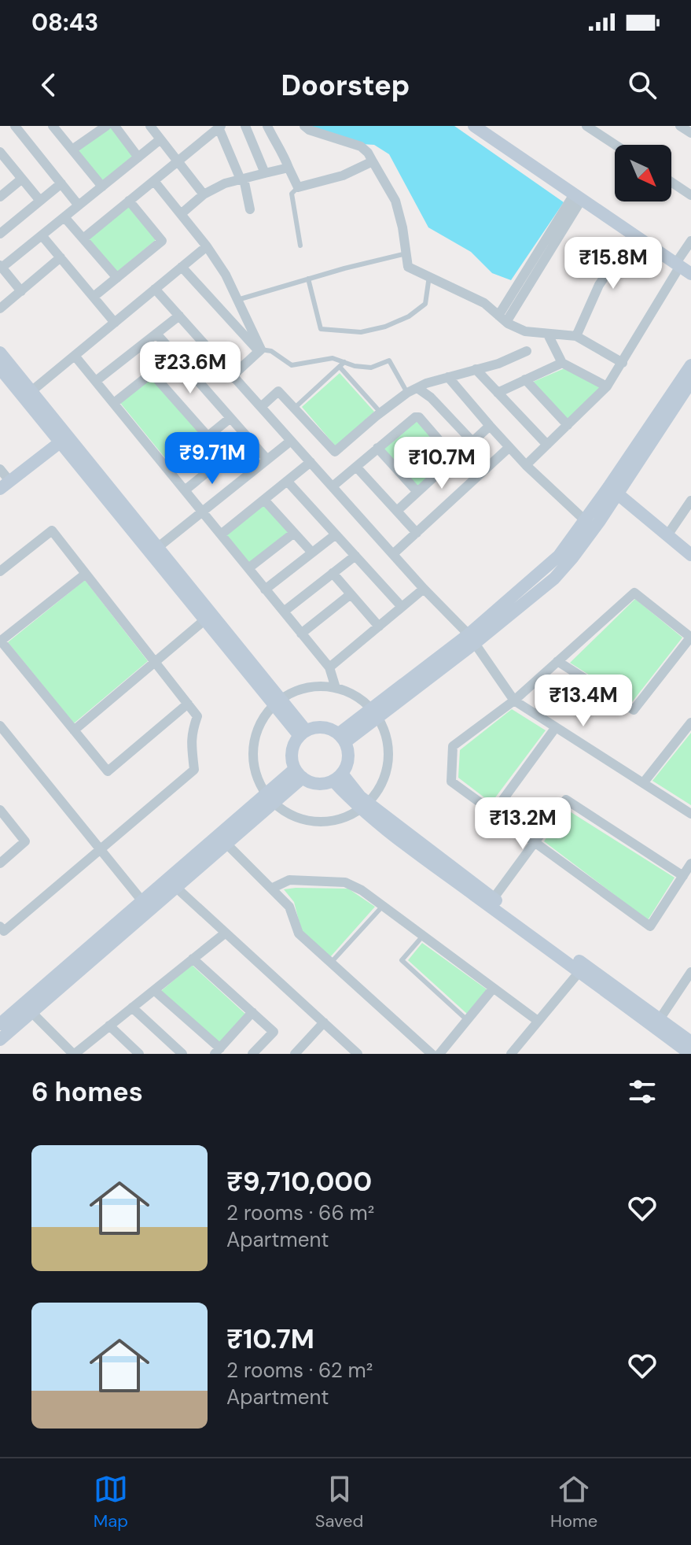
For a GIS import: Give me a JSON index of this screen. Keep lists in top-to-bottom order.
{
  "north": "bottom right",
  "page": {
    "status": "08:43",
    "header": "Doorstep",
    "price": [
      "₹15.8M",
      "₹23.6M",
      "₹9.71M",
      "₹10.7M",
      "₹13.4M",
      "₹13.2M"
    ],
    "heading": "6 homes",
    "list": [
      {
        "name": "₹9,710,000",
        "note": "2 rooms · 66 m² · Apartment"
      },
      {
        "name": "₹10.7M",
        "note": "2 rooms · 62 m² · Apartment"
      }
    ],
    "tabs": ["Map", "Saved", "Home"]
  }
}
